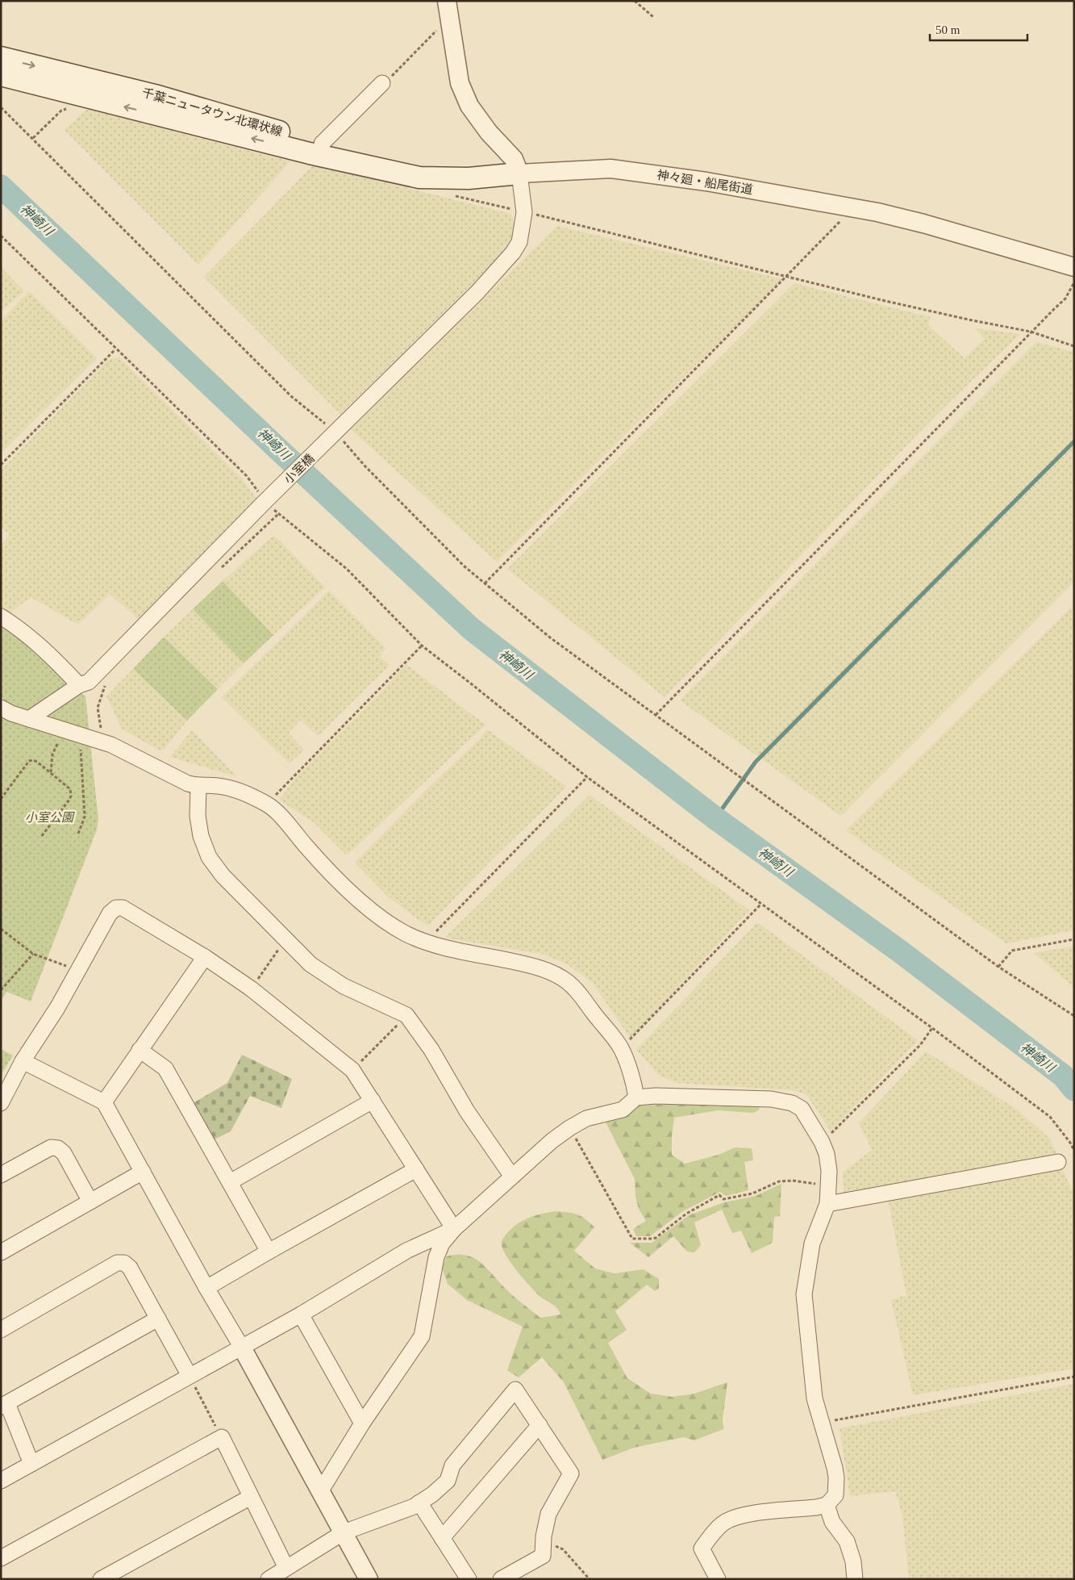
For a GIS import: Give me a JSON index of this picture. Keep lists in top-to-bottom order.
{
  "streets": {
    "main road": ["千葉ニュータウン北環状線"],
    "street": ["神々廻・船尾街道", "小室橋"]
  },
  "crossings": [
    ["千葉ニュータウン北環状線", "神々廻・船尾街道"],
    ["千葉ニュータウン北環状線", "小室橋"],
    ["神々廻・船尾街道", "小室橋"]
  ],
  "water": ["神崎川"],
  "parks": ["小室公園"],
  "scale_bar": "50 m"
}
